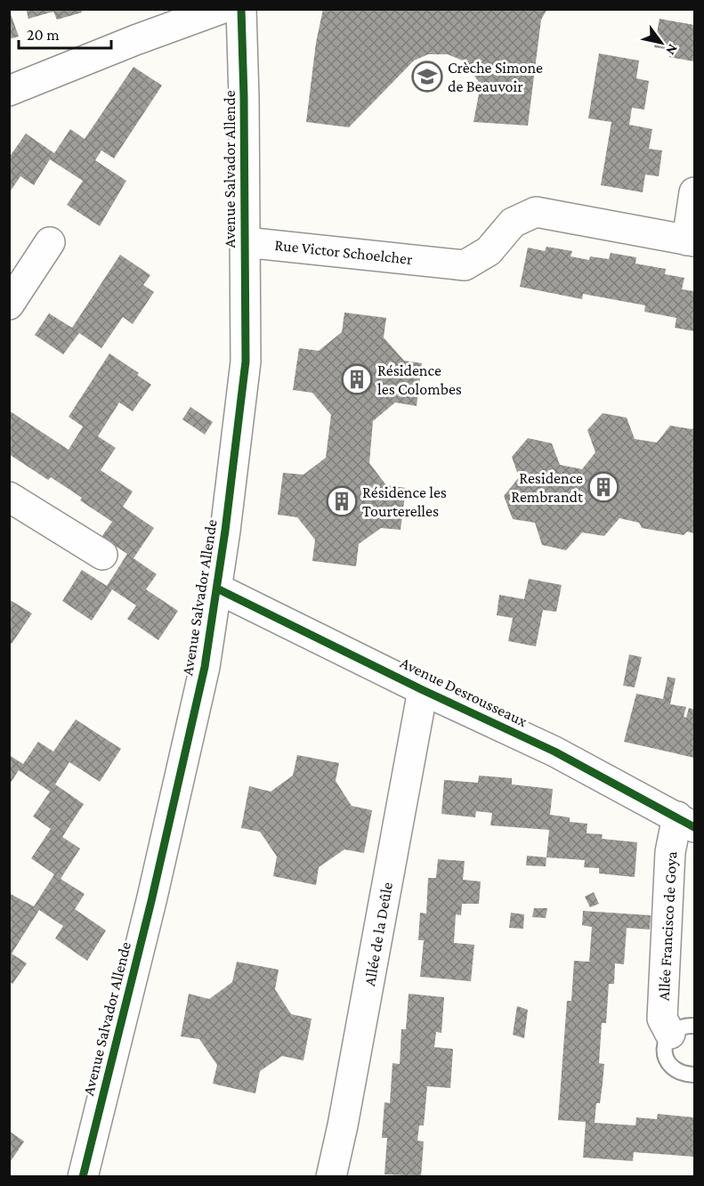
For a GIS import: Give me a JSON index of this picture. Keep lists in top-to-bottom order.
{
  "streets": {
    "street": [
      "Avenue Salvador Allende",
      "Rue Victor Schoelcher",
      "Avenue Desrousseaux",
      "Allée Francisco de Goya",
      "Allée de la Deûle"
    ]
  },
  "crossings": [
    ["Avenue Salvador Allende", "Rue Victor Schoelcher"],
    ["Avenue Salvador Allende", "Avenue Desrousseaux"],
    ["Avenue Desrousseaux", "Allée Francisco de Goya"],
    ["Avenue Desrousseaux", "Allée de la Deûle"]
  ],
  "places": {
    "school or university": ["Crèche Simone de Beauvoir"],
    "building": ["Résidence les Colombes", "Residence Rembrandt", "Résidence les Tourterelles"]
  },
  "scale_bar": "20 m",
  "north": "bottom right"
}
